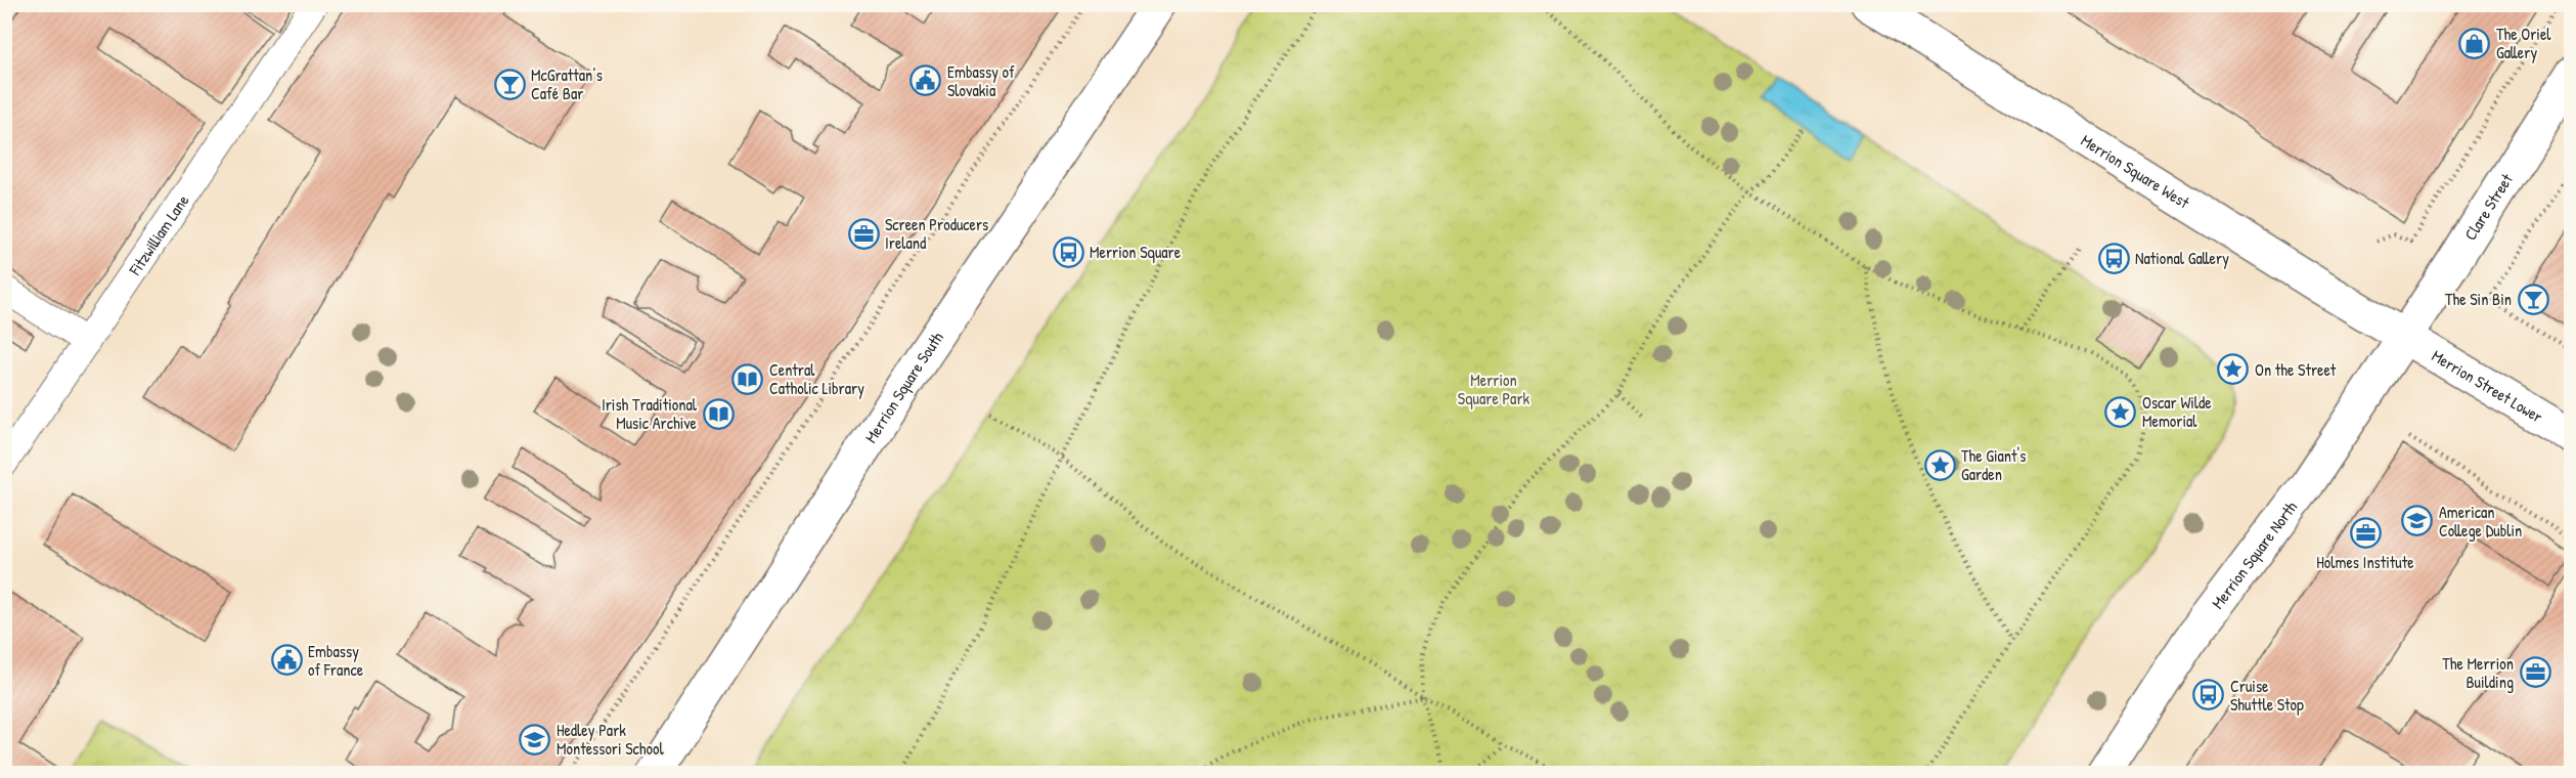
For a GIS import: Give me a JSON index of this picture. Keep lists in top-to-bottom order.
{
  "streets": {
    "street": [
      "Merrion Square West",
      "Clare Street",
      "Merrion Square South",
      "Merrion Street Lower",
      "Merrion Square North"
    ],
    "lane": ["Fitzwilliam Lane"]
  },
  "crossings": [
    ["Merrion Square West", "Clare Street"],
    ["Merrion Square West", "Merrion Street Lower"],
    ["Merrion Square West", "Merrion Square North"],
    ["Clare Street", "Merrion Street Lower"],
    ["Clare Street", "Merrion Square North"],
    ["Merrion Street Lower", "Merrion Square North"]
  ],
  "parks": ["Merrion Square Park"],
  "places": {
    "shop": ["The Oriel Gallery"],
    "public building": ["Embassy of Slovakia", "Embassy of France"],
    "bar": ["McGrattan’s Café Bar", "The Sin Bin"],
    "office": ["Screen Producers Ireland", "Holmes Institute", "The Merrion Building"],
    "bus stop": ["Merrion Square", "National Gallery", "Cruise Shuttle Stop"],
    "place": ["On the Street", "Oscar Wilde Memorial", "The Giant's Garden"],
    "library": ["Central Catholic Library", "Irish Traditional Music Archive"],
    "school or university": ["American College Dublin", "Hedley Park Montessori School"]
  }
}
